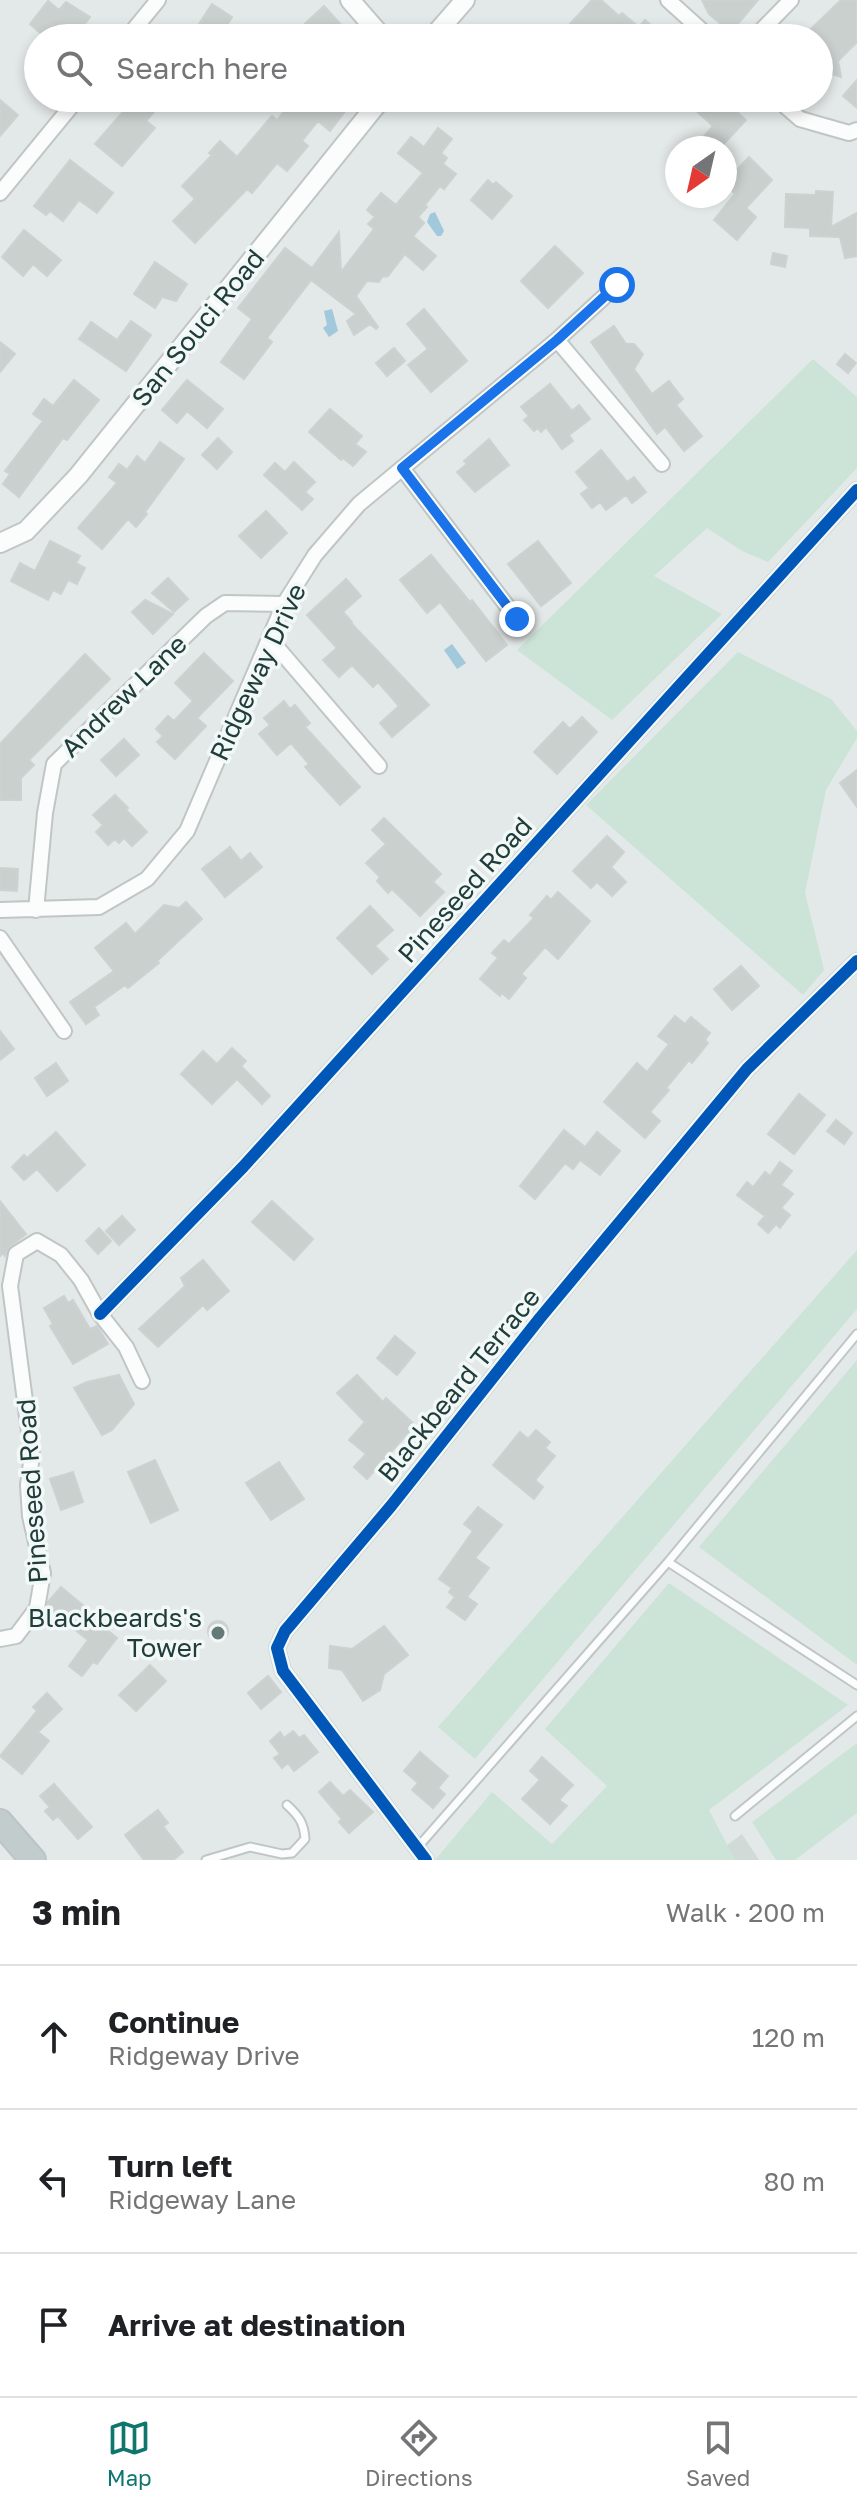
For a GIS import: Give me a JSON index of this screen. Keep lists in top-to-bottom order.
{
  "streets": {
    "street": [
      "San Souci Road",
      "Ridgeway Drive",
      "Andrew Lane",
      "Pineseed Road",
      "Blackbeard Terrace"
    ]
  },
  "crossings": [
    ["Ridgeway Drive", "Andrew Lane"]
  ],
  "places": ["Blackbeards's Tower"],
  "north": "bottom left",
  "page": {
    "search": "Search here",
    "heading": ["3 min", "Walk · 200 m"],
    "list": [
      ["Continue", "Ridgeway Drive", "120 m"],
      ["Turn left", "Ridgeway Lane", "80 m"],
      "Arrive at destination"
    ],
    "nav": ["Map", "Directions", "Saved"]
  }
}
